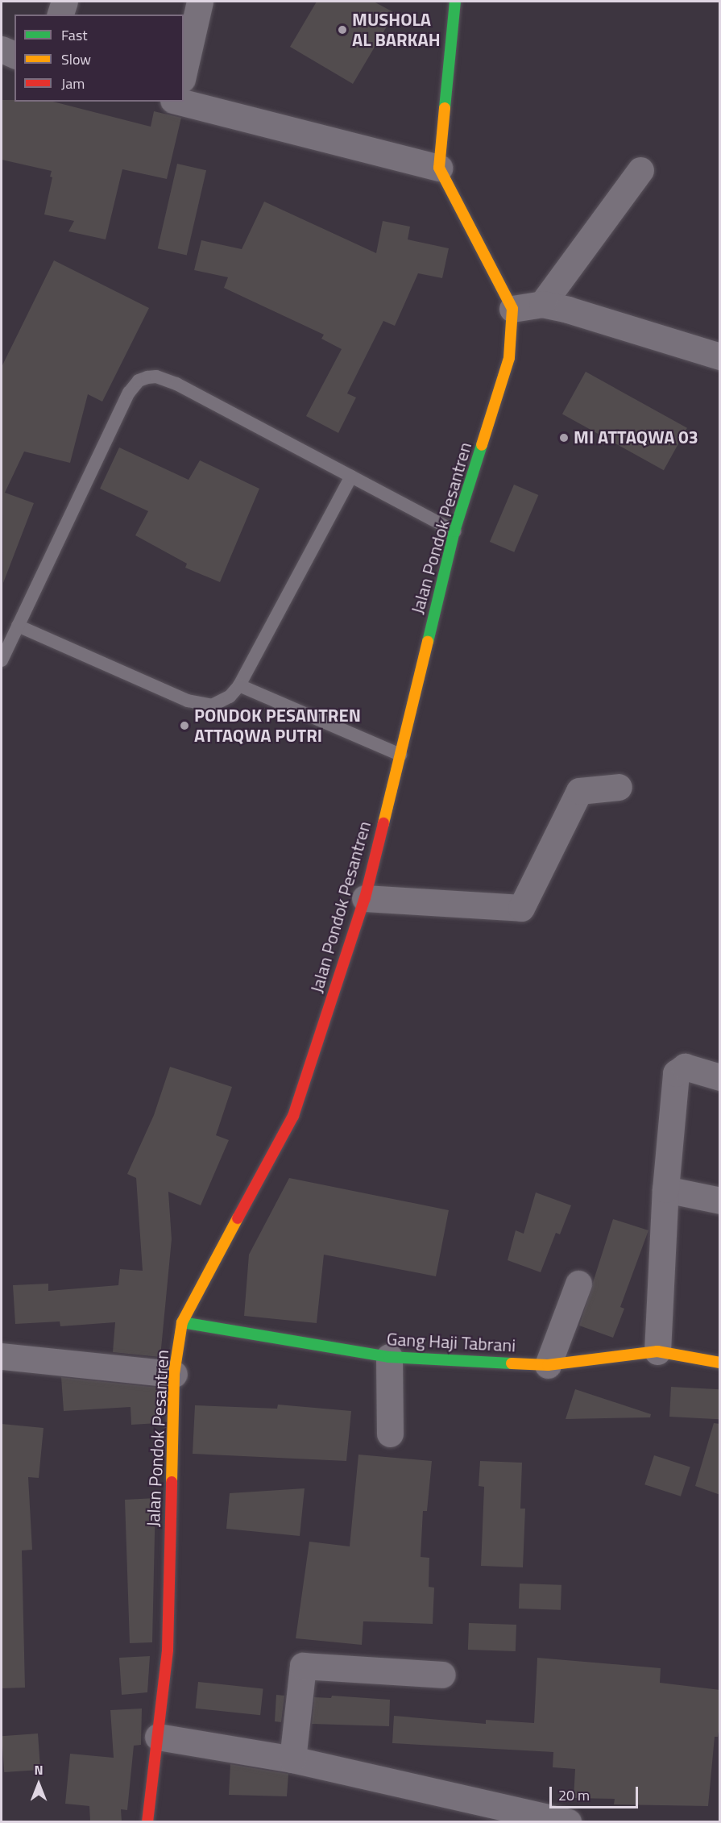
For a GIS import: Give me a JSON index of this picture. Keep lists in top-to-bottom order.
{
  "streets": {
    "street": ["Jalan Pondok Pesantren", "Gang Haji Tabrani"]
  },
  "crossings": [
    ["Jalan Pondok Pesantren", "Gang Haji Tabrani"]
  ],
  "places": ["MUSHOLA AL BARKAH", "MI ATTAQWA 03", "PONDOK PESANTREN ATTAQWA PUTRI"],
  "legend": ["Fast", "Slow", "Jam"],
  "scale_bar": "20 m",
  "north": "top"
}
